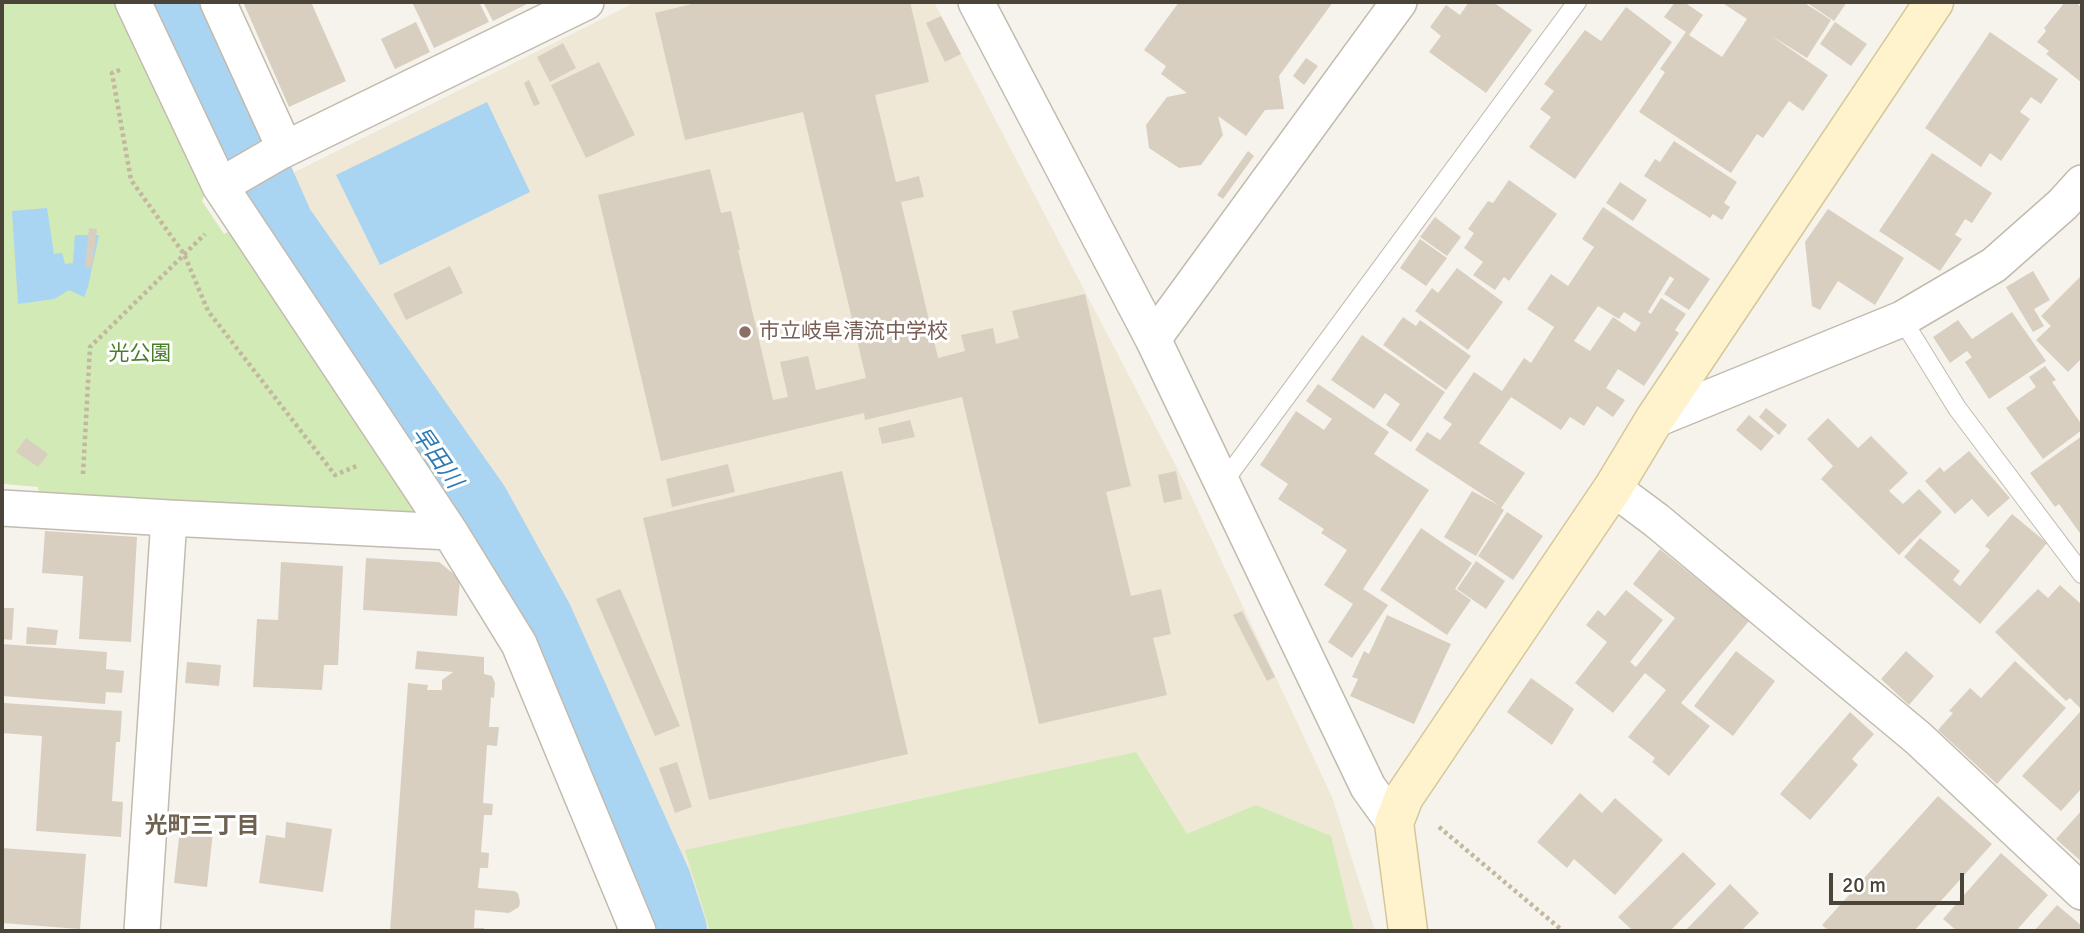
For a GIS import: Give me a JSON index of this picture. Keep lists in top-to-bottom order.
{
  "districts": ["光町三丁目"],
  "water": ["早田川"],
  "parks": ["光公園"],
  "places": ["市立岐阜清流中学校"],
  "scale_bar": "20 m"
}
